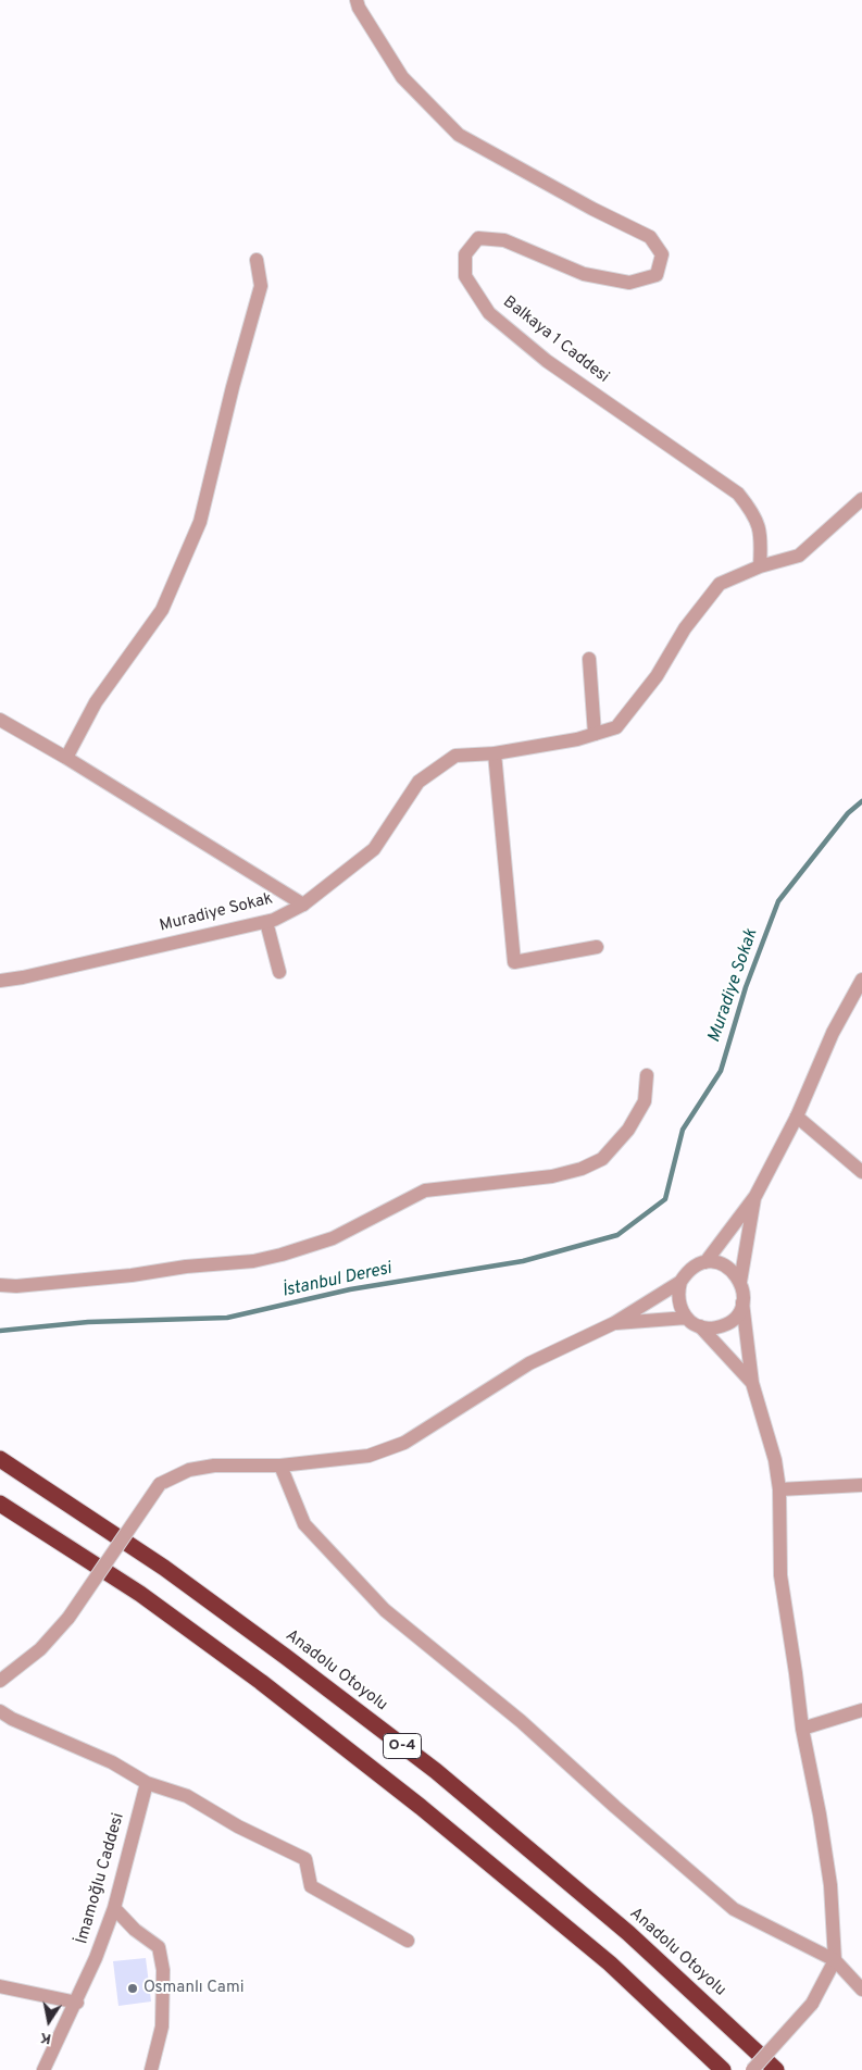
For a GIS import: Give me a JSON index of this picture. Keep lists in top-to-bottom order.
{
  "streets": {
    "highway": ["Anadolu Otoyolu", "O-4"],
    "street": ["Balkaya 1 Caddesi", "Muradiye Sokak", "İmamoğlu Caddesi"]
  },
  "crossings": [
    ["Balkaya 1 Caddesi", "Muradiye Sokak"]
  ],
  "water": ["Muradiye Sokak", "İstanbul Deresi"],
  "places": ["Osmanlı Cami"],
  "north": "bottom"
}
